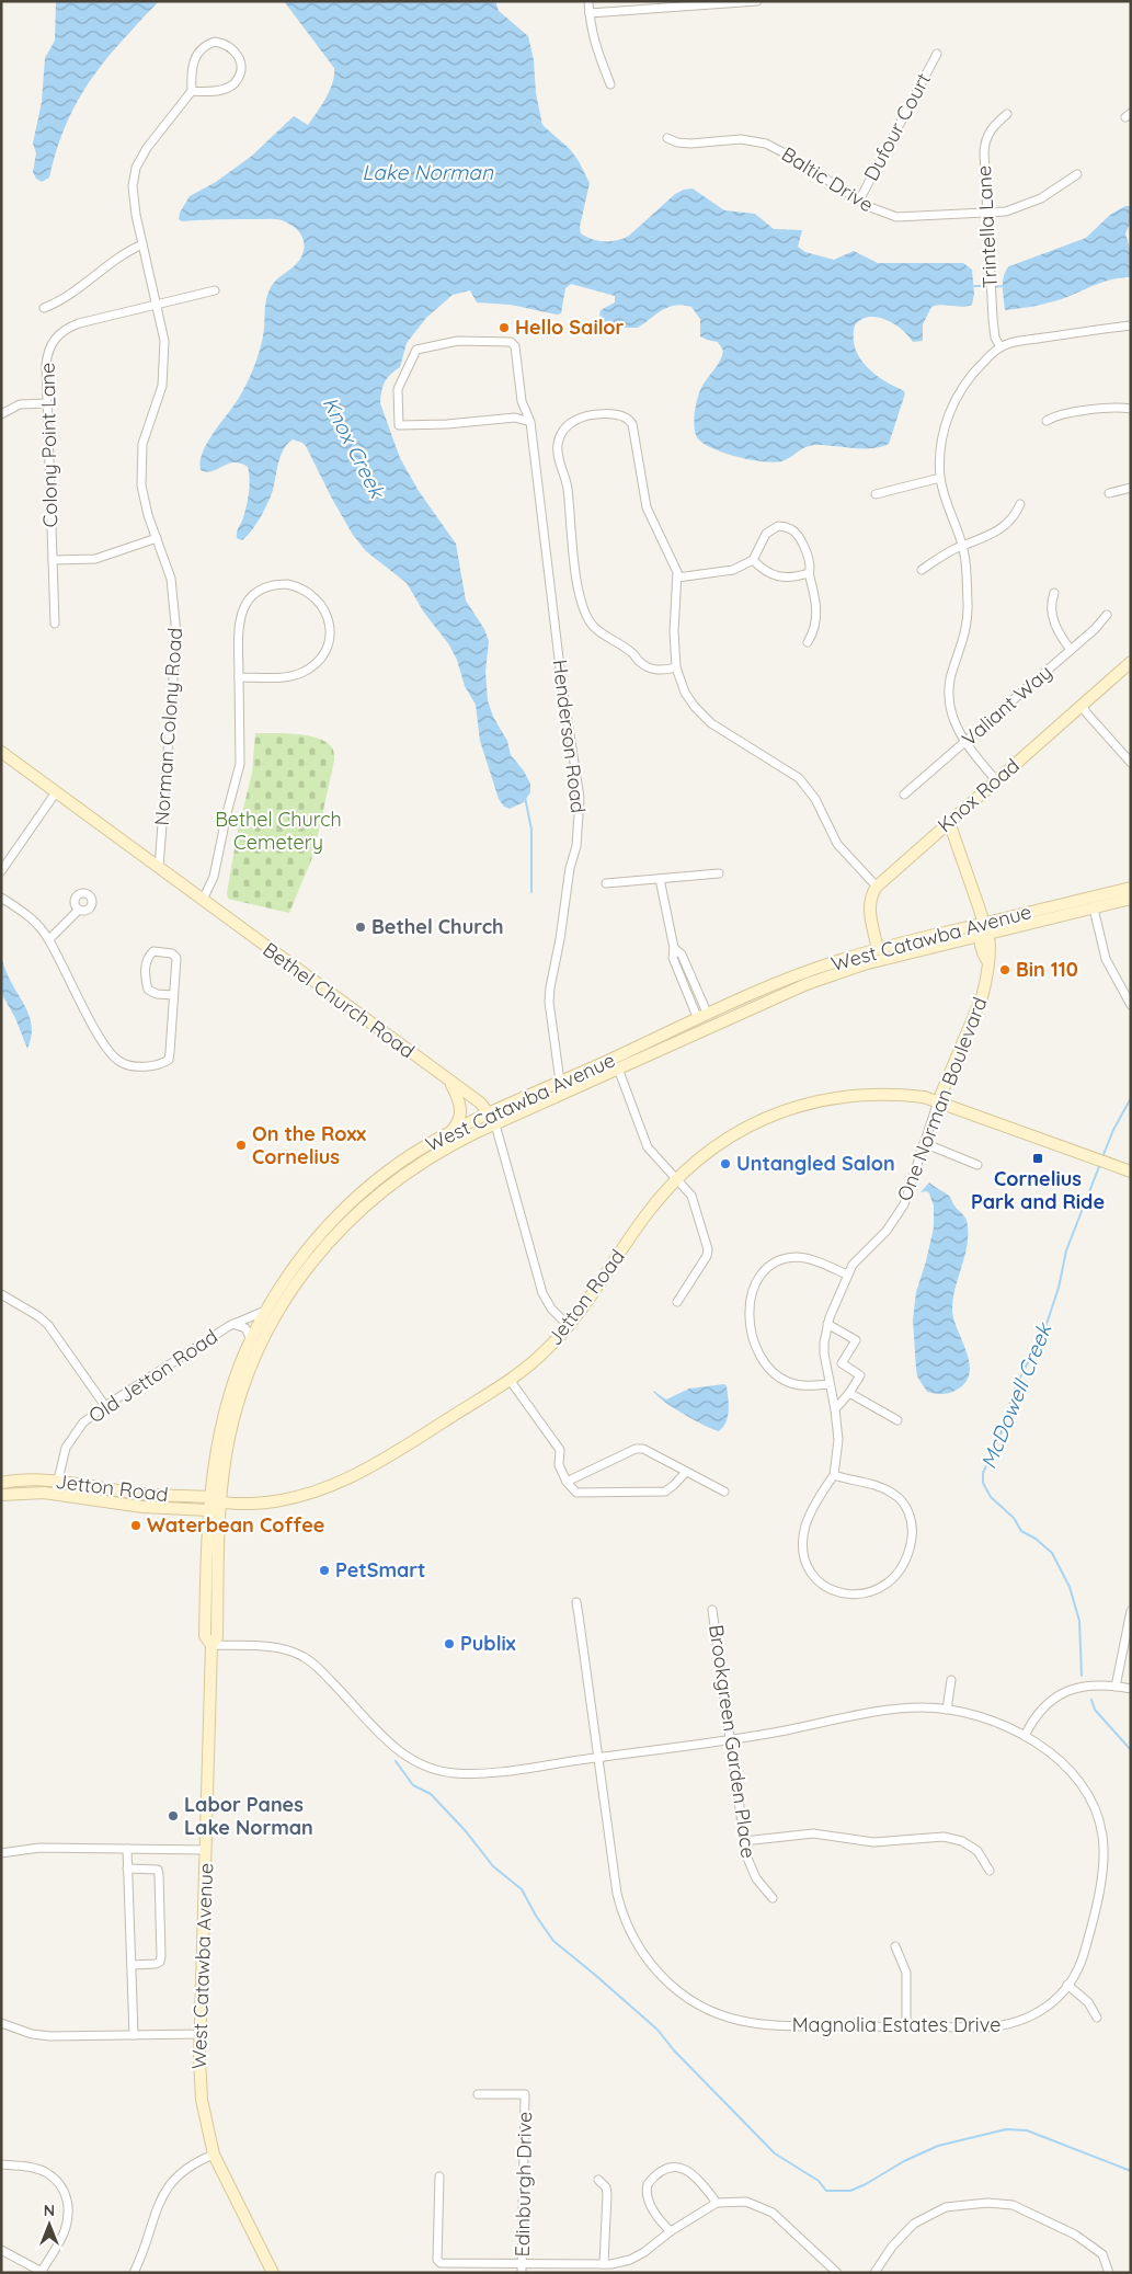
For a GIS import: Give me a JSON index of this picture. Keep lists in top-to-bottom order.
{
  "streets": {
    "main road": [
      "Knox Road",
      "West Catawba Avenue",
      "Bethel Church Road",
      "One Norman Boulevard",
      "Jetton Road"
    ],
    "street": [
      "Dufour Court",
      "Baltic Drive",
      "Trintella Lane",
      "Colony Point Lane",
      "Valiant Way",
      "Norman Colony Road",
      "Henderson Road",
      "Old Jetton Road",
      "Brookgreen Garden Place",
      "Magnolia Estates Drive",
      "Edinburgh Drive"
    ]
  },
  "crossings": [
    ["Dufour Court", "Baltic Drive"],
    ["Baltic Drive", "Trintella Lane"],
    ["Colony Point Lane", "Norman Colony Road"],
    ["Norman Colony Road", "Bethel Church Road"],
    ["Henderson Road", "West Catawba Avenue"],
    ["Knox Road", "One Norman Boulevard"],
    ["West Catawba Avenue", "Bethel Church Road"],
    ["West Catawba Avenue", "One Norman Boulevard"],
    ["West Catawba Avenue", "Jetton Road"],
    ["West Catawba Avenue", "Old Jetton Road"],
    ["West Catawba Avenue", "Magnolia Estates Drive"],
    ["One Norman Boulevard", "Jetton Road"],
    ["Jetton Road", "Old Jetton Road"],
    ["Brookgreen Garden Place", "Magnolia Estates Drive"]
  ],
  "water": ["Lake Norman", "Knox Creek", "McDowell Creek"],
  "parks": ["Bethel Church Cemetery"],
  "places": {
    "other": [
      "Hello Sailor",
      "Bethel Church",
      "Bin 110",
      "On the Roxx Cornelius",
      "Untangled Salon",
      "Waterbean Coffee",
      "PetSmart",
      "Publix",
      "Labor Panes Lake Norman"
    ],
    "transit": ["Cornelius Park and Ride"]
  },
  "north": "top"
}
